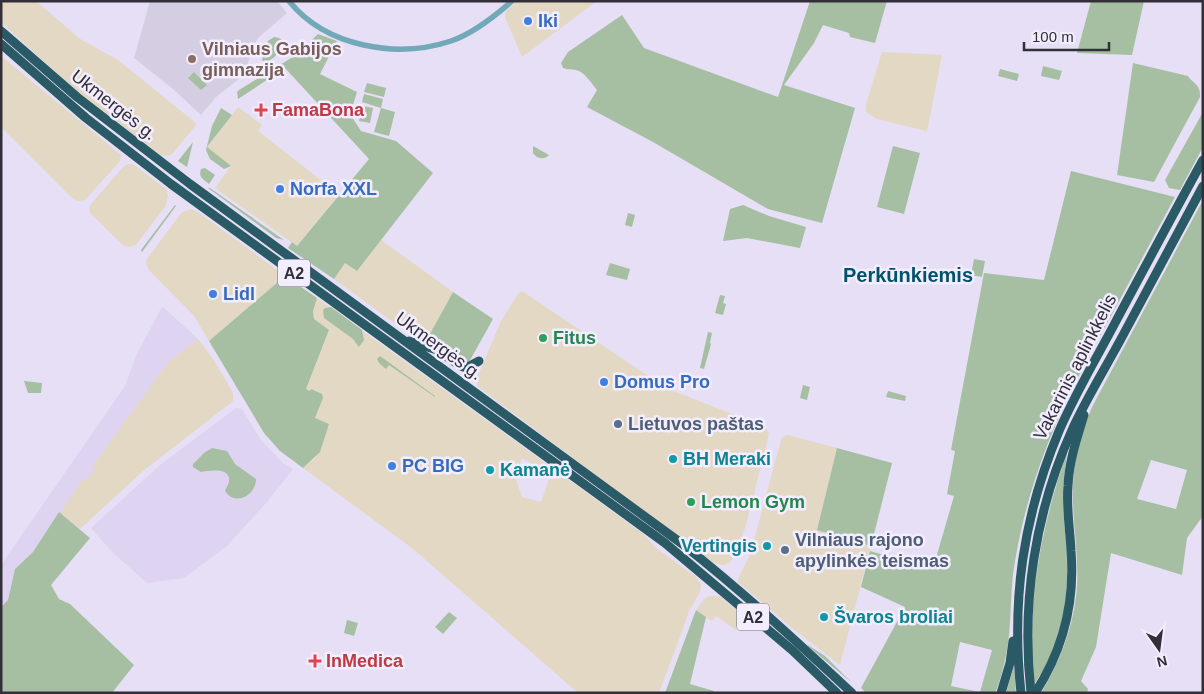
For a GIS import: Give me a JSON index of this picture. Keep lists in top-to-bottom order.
{
  "streets": {
    "highway": ["Ukmergės g.", "A2", "Vakarinis aplinkkelis"]
  },
  "districts": ["Perkūnkiemis"],
  "places": {
    "other": [
      "Iki",
      "Vilniaus Gabijos gimnazija",
      "Norfa XXL",
      "Lidl",
      "Fitus",
      "Domus Pro",
      "Lietuvos paštas",
      "BH Meraki",
      "PC BIG",
      "Kamanė",
      "Lemon Gym",
      "Vertingis",
      "Vilniaus rajono apylinkės teismas",
      "Švaros broliai"
    ],
    "health": ["FamaBona", "InMedica"]
  },
  "scale_bar": "100 m",
  "north": "bottom"
}
